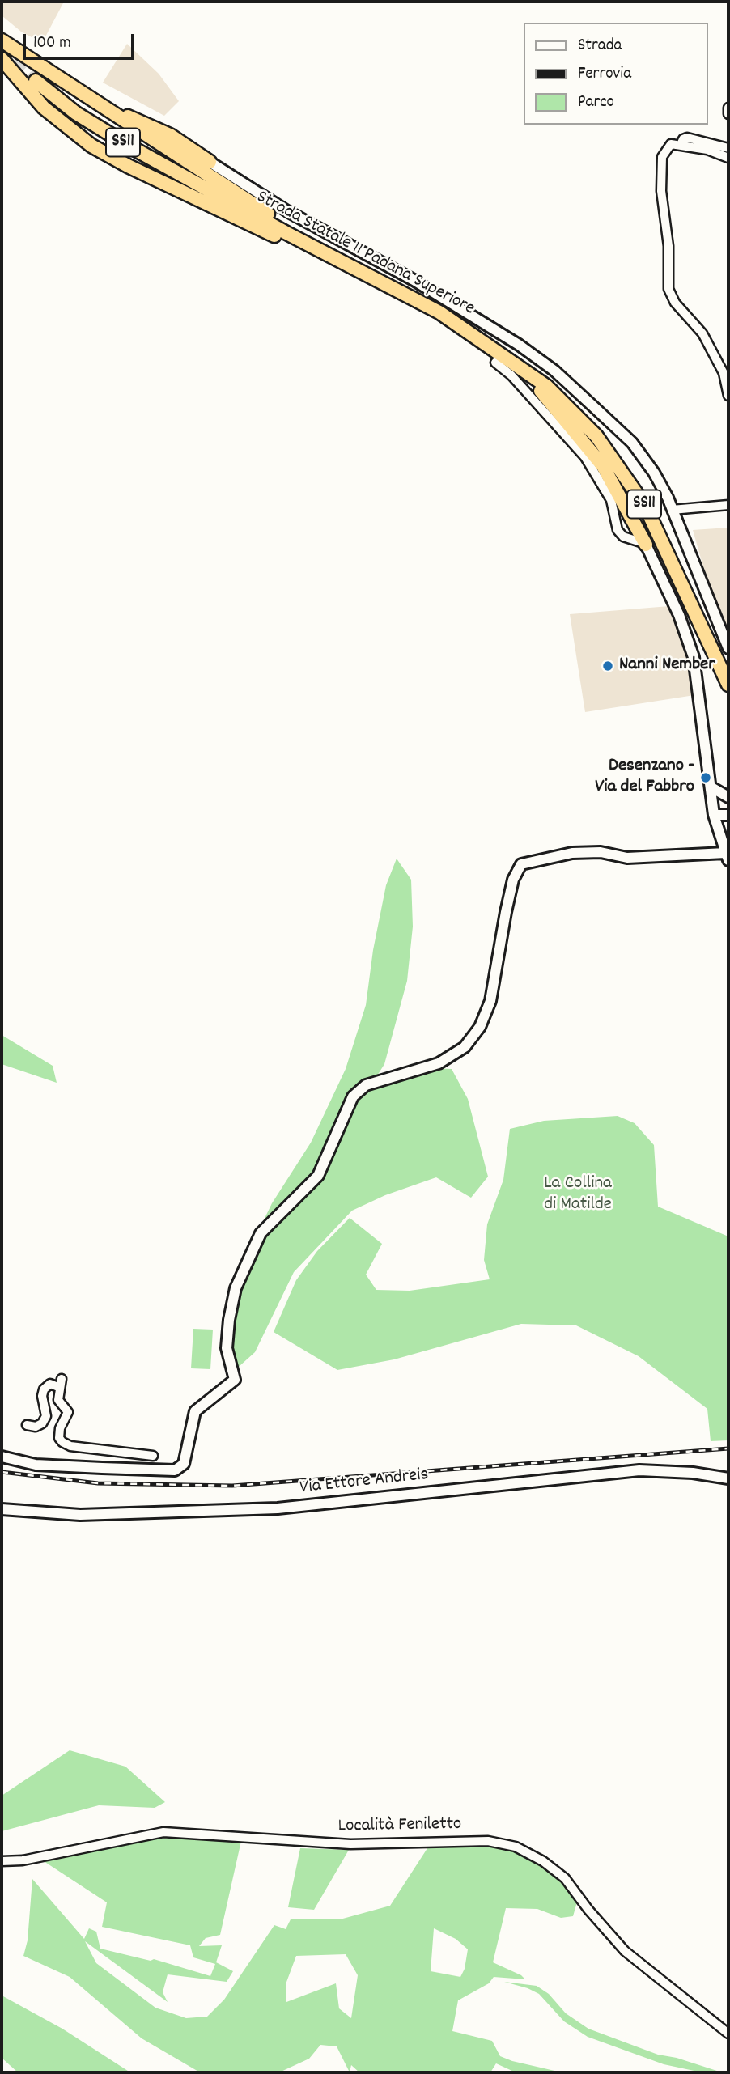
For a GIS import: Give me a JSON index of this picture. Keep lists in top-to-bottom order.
{
  "streets": {
    "highway": ["SS11", "Strada Statale 11 Padana Superiore"],
    "street": ["Via Ettore Andreis", "Località Feniletto"]
  },
  "parks": ["La Collina di Matilde"],
  "places": ["Nanni Nember", "Desenzano - Via del Fabbro"],
  "legend": ["Strada", "Ferrovia", "Parco"],
  "scale_bar": "100 m"
}
